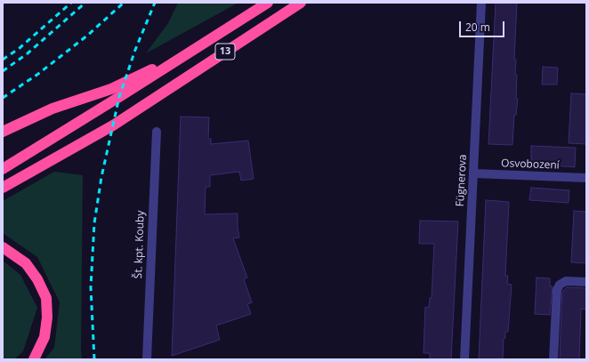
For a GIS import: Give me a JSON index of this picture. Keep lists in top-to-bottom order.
{
  "streets": {
    "highway": ["13"],
    "street": ["Osvobození", "Fügnerova", "Št. kpt. Kouby"]
  },
  "crossings": [
    ["Osvobození", "Fügnerova"]
  ],
  "scale_bar": "20 m"
}
